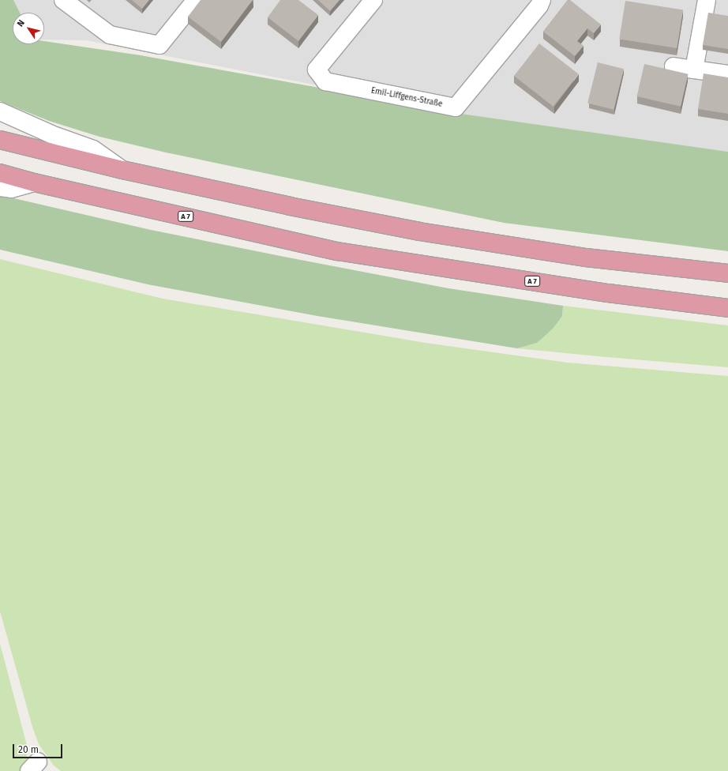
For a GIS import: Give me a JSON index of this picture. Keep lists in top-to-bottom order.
{
  "streets": {
    "highway": ["A 7"],
    "street": ["Emil-Liffgens-Straße"]
  },
  "scale_bar": "20 m",
  "north": "top left"
}
